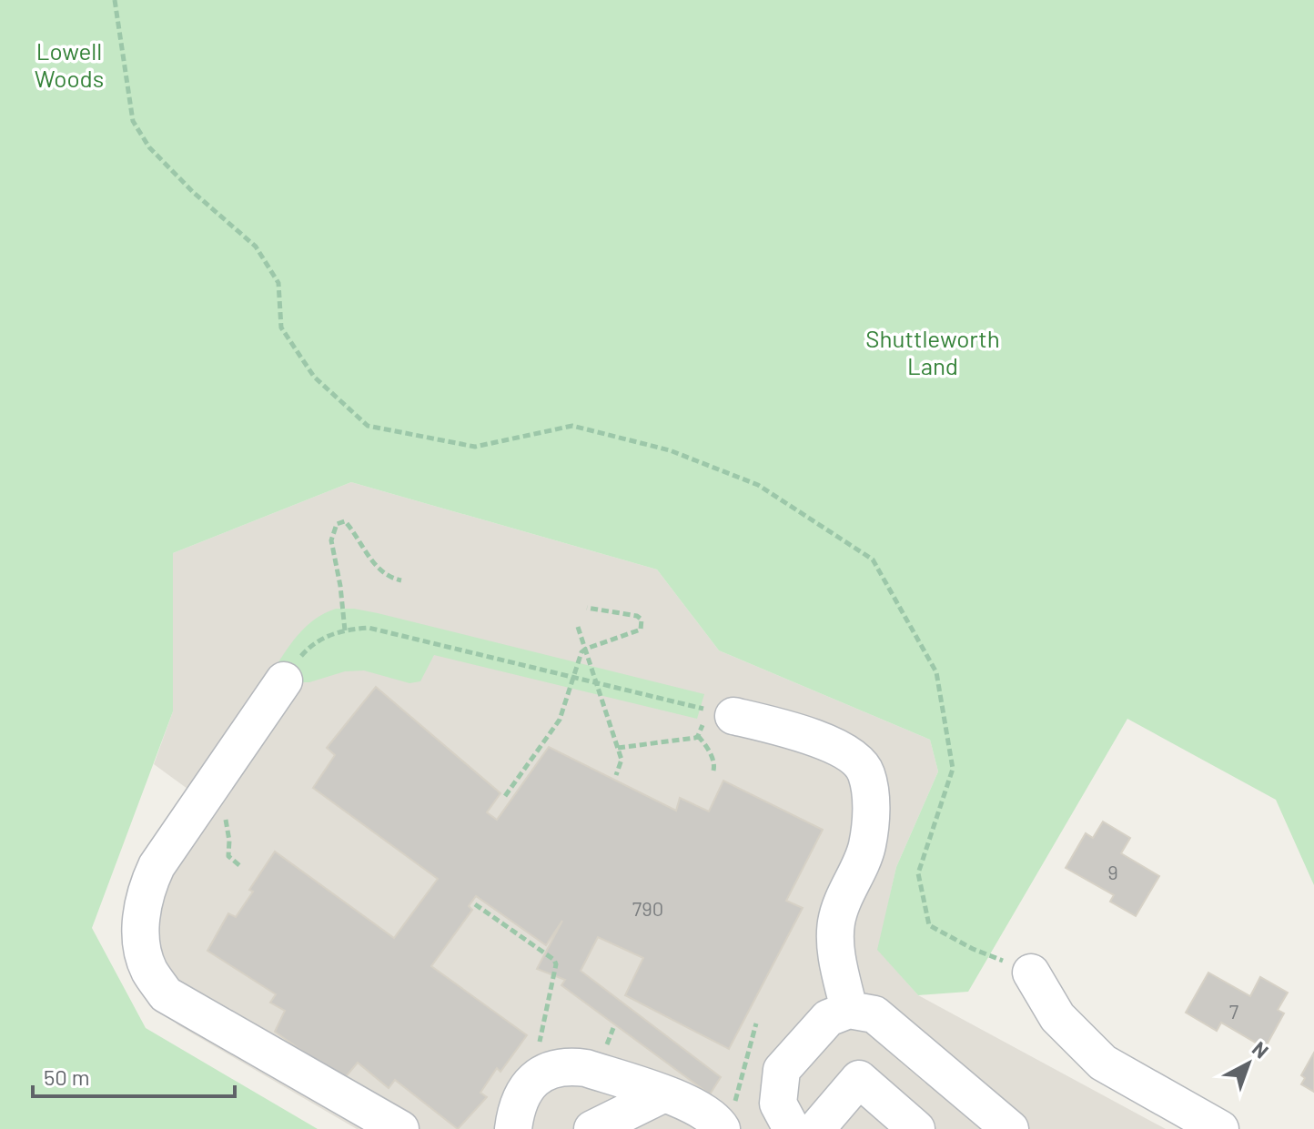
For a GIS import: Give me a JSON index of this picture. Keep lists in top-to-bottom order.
{
  "parks": ["Lowell Woods", "Shuttleworth Land"],
  "house_numbers": ["9", "790", "7"],
  "scale_bar": "50 m",
  "north": "top right"
}
